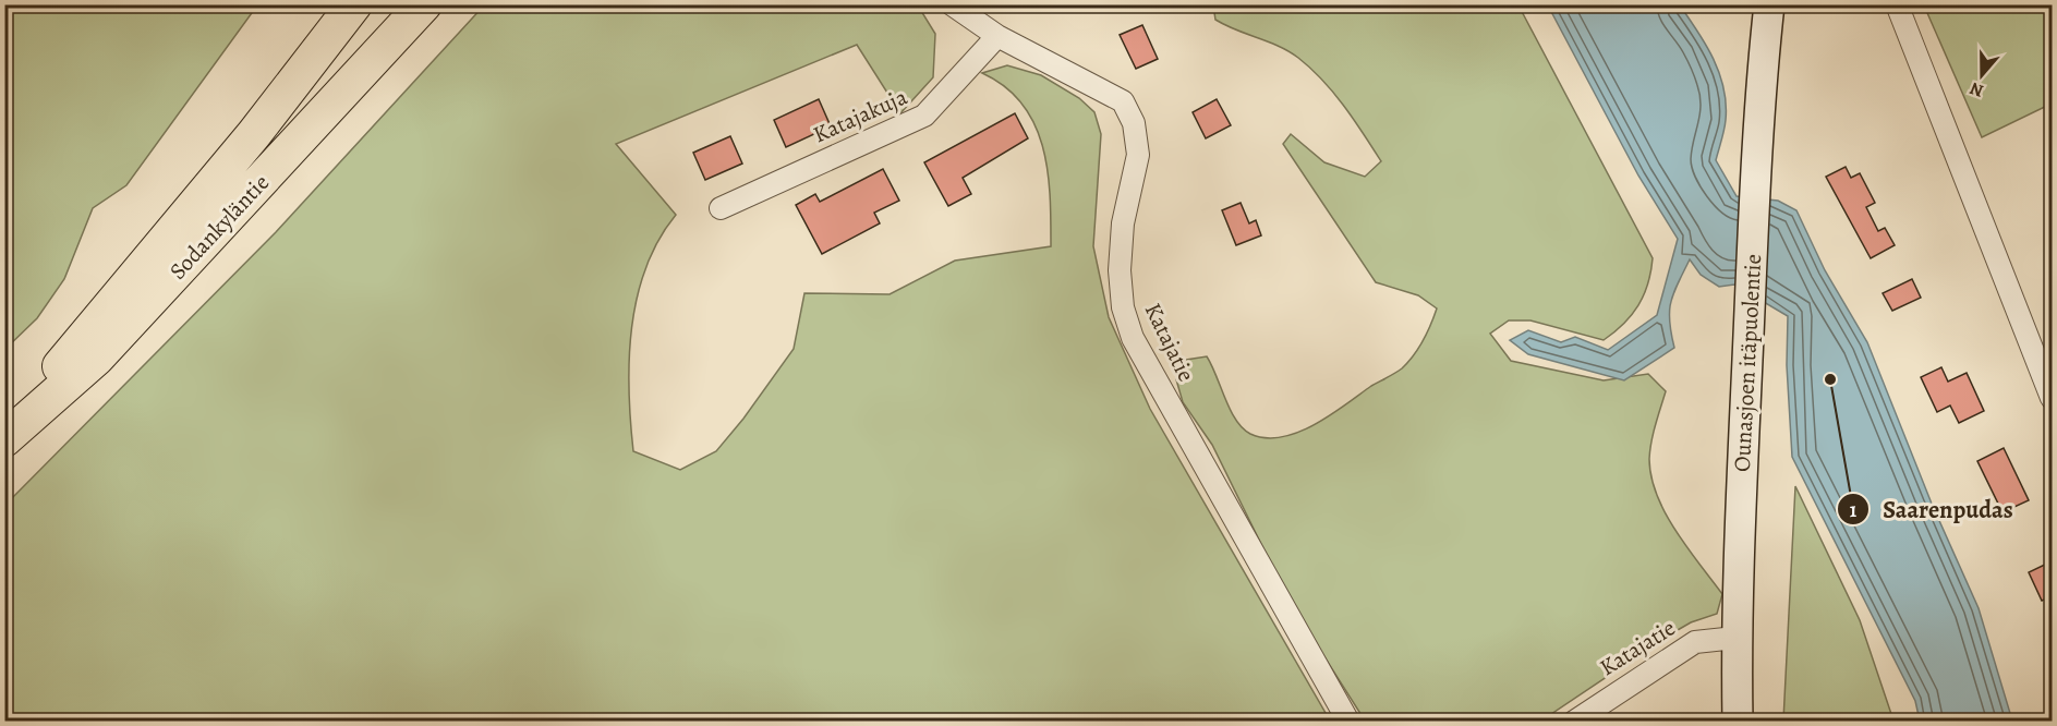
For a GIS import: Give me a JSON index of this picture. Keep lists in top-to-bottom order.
{
  "streets": {
    "highway": ["Sodankyläntie"],
    "main road": ["Ounasjoen itäpuolentie"],
    "street": ["Katajakuja", "Katajatie"]
  },
  "crossings": [
    ["Katajakuja", "Katajatie"],
    ["Katajatie", "Ounasjoen itäpuolentie"]
  ],
  "places": ["Saarenpudas"],
  "north": "bottom"
}
